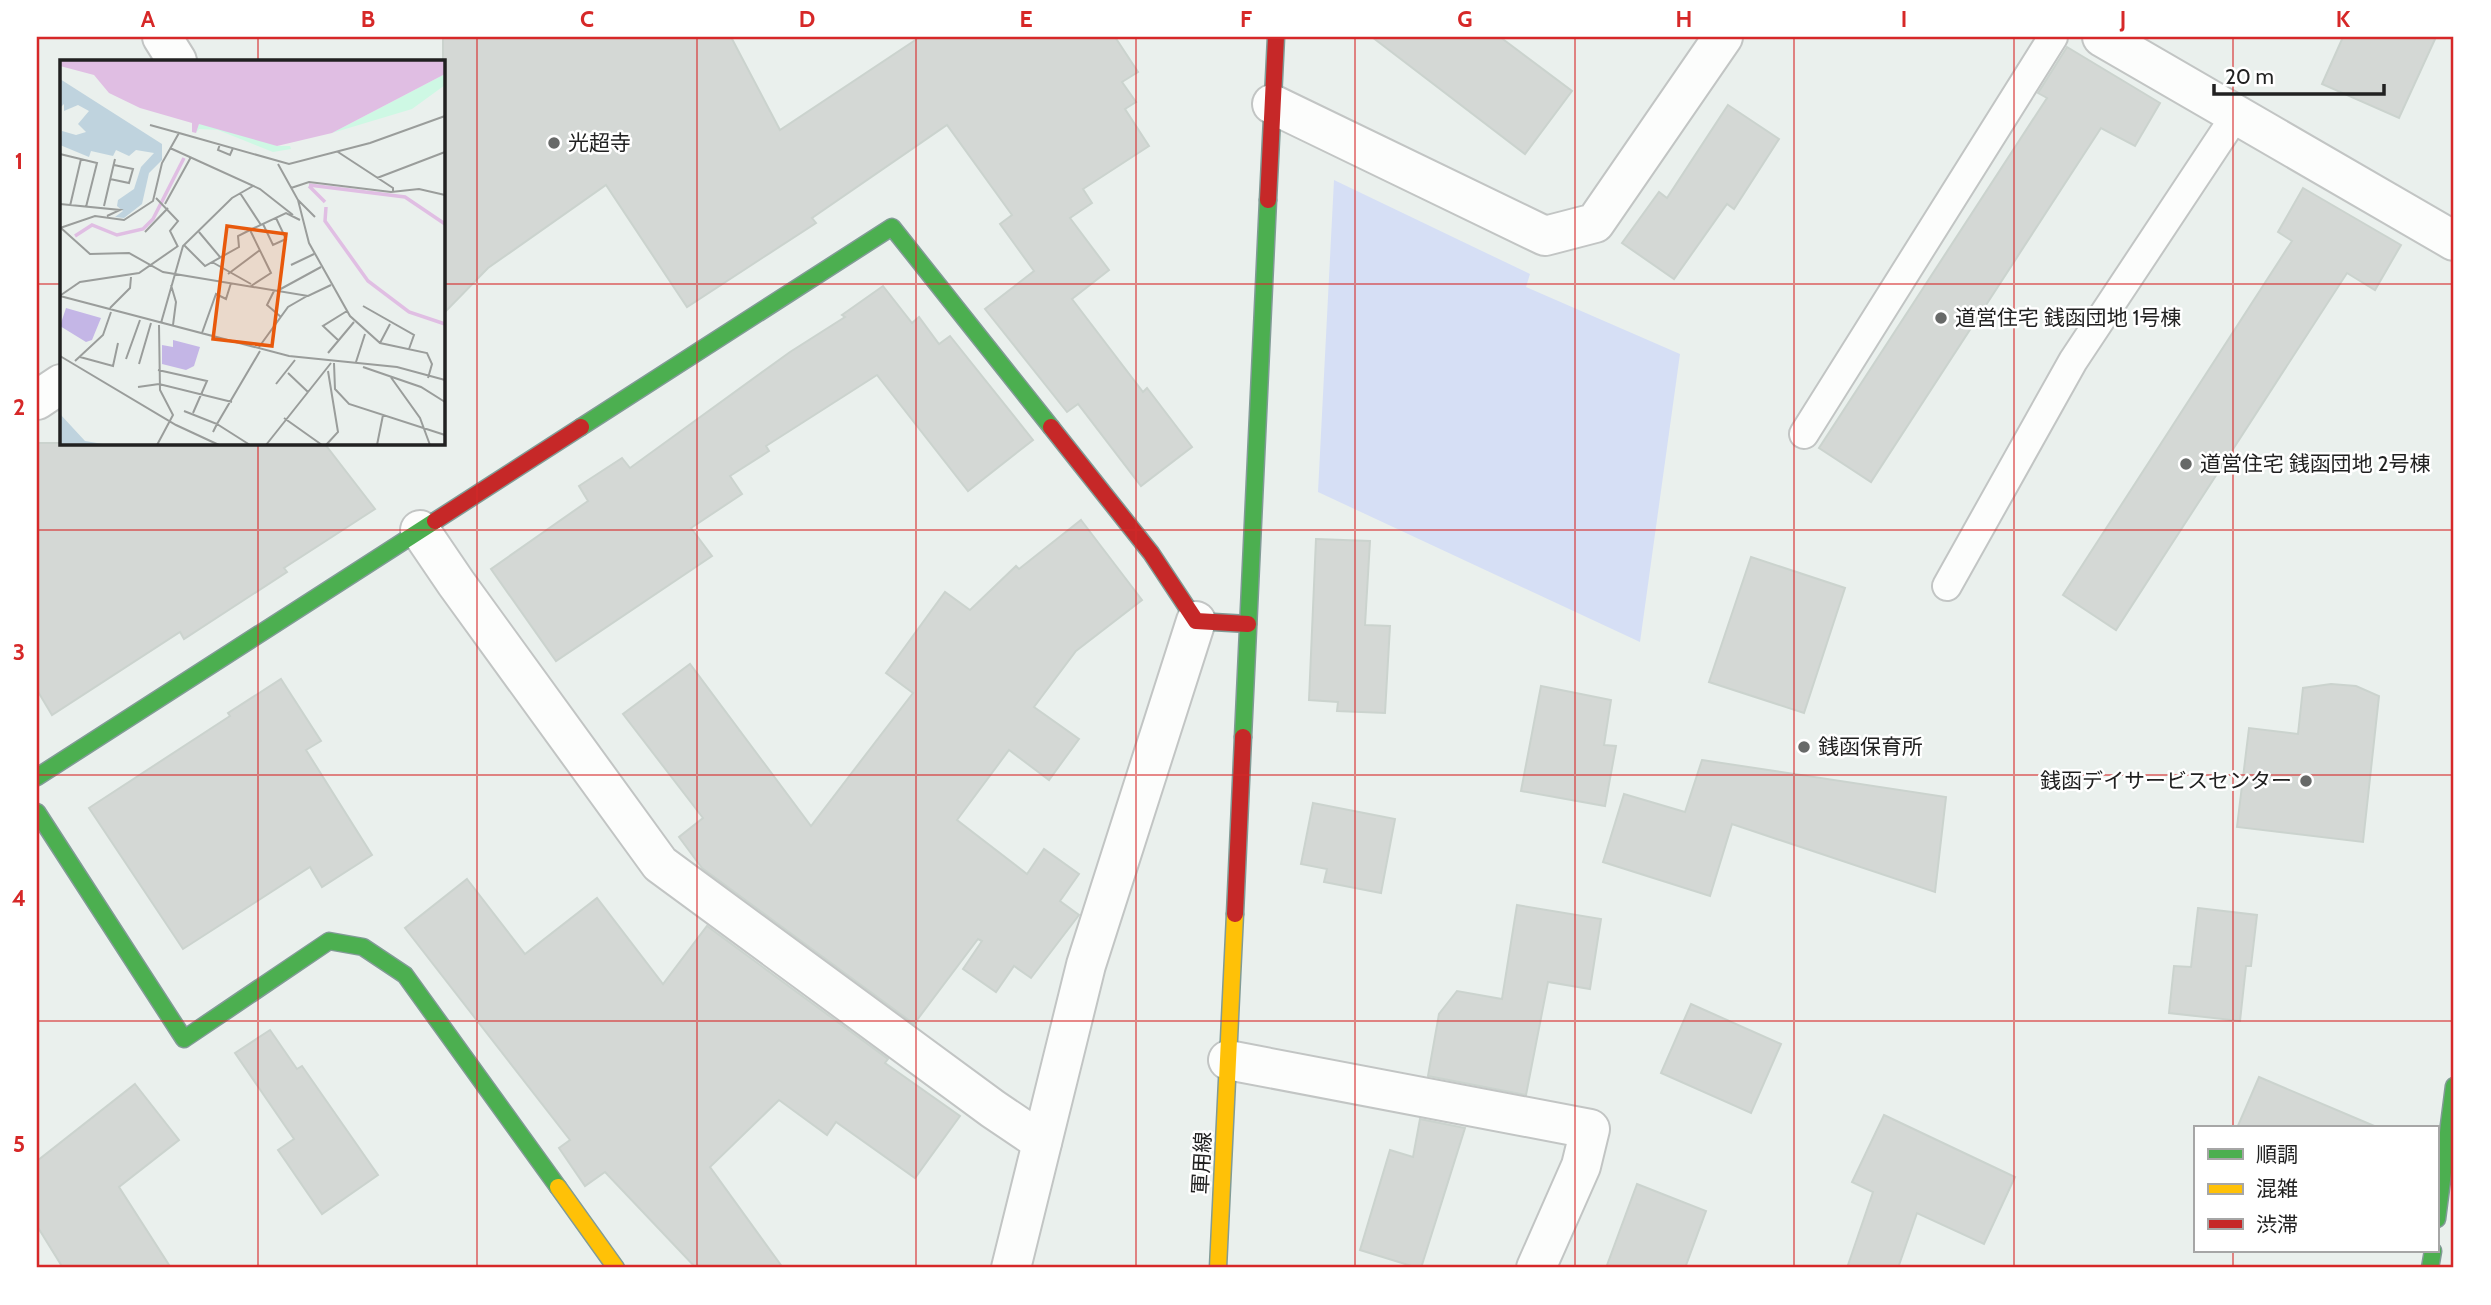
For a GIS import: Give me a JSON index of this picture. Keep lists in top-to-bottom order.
{
  "streets": {
    "main road": ["軍用線"]
  },
  "places": [
    "光超寺",
    "道営住宅 銭函団地 1号棟",
    "道営住宅 銭函団地 2号棟",
    "銭函保育所",
    "銭函デイサービスセンター"
  ],
  "legend": ["順調", "混雑", "渋滞"],
  "scale_bar": "20 m",
  "grid": {
    "columns": [
      "A",
      "B",
      "C",
      "D",
      "E",
      "F",
      "G",
      "H",
      "I",
      "J",
      "K"
    ],
    "rows": [
      "1",
      "2",
      "3",
      "4",
      "5"
    ]
  }
}
